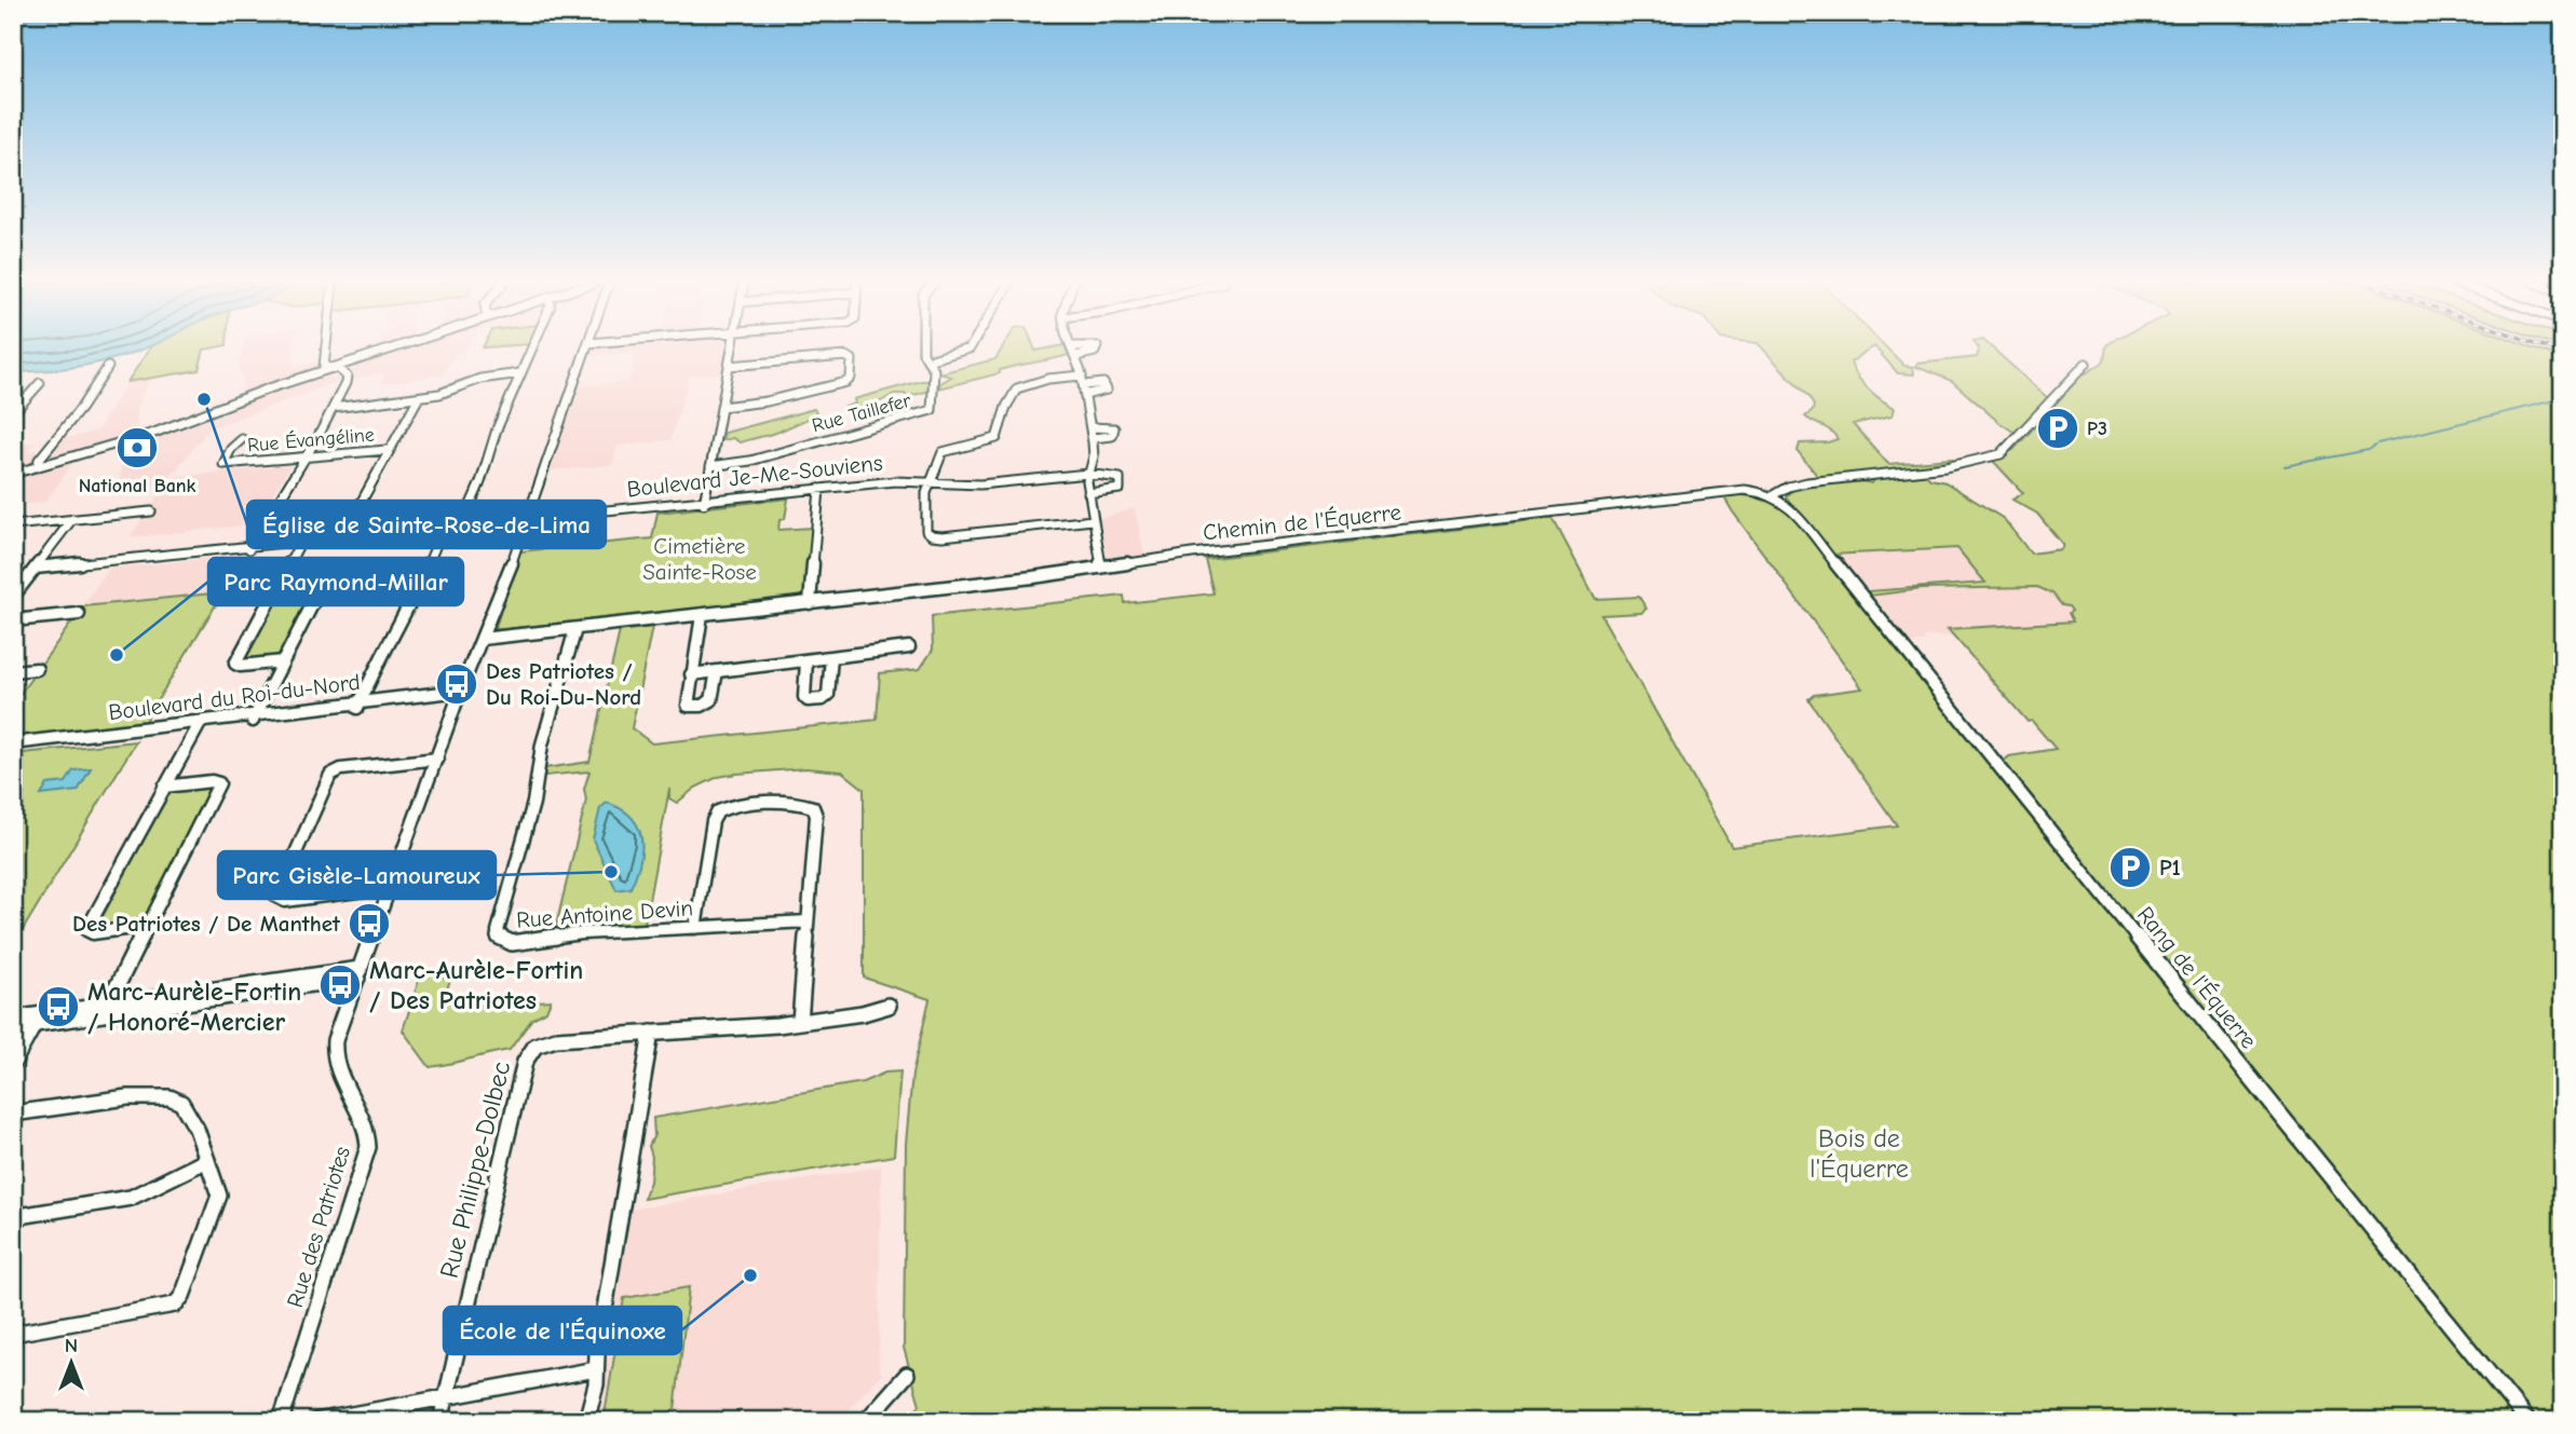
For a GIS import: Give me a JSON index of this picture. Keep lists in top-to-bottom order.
{
  "streets": {
    "street": [
      "Rue Taillefer",
      "Rue Évangéline",
      "Boulevard Je-Me-Souviens",
      "Chemin de l'Équerre",
      "Boulevard du Roi-du-Nord",
      "Rue Antoine Devin",
      "Rang de l'Équerre",
      "Rue Philippe-Dolbec",
      "Rue des Patriotes"
    ]
  },
  "crossings": [
    ["Boulevard Je-Me-Souviens", "Rue des Patriotes"],
    ["Chemin de l'Équerre", "Rue Antoine Devin"],
    ["Chemin de l'Équerre", "Rang de l'Équerre"],
    ["Chemin de l'Équerre", "Rue des Patriotes"],
    ["Boulevard du Roi-du-Nord", "Rue des Patriotes"]
  ],
  "parks": ["Cimetière Sainte-Rose", "Bois de l'Équerre"],
  "places": {
    "other": [
      "Église de Sainte-Rose-de-Lima",
      "Parc Raymond-Millar",
      "Parc Gisèle-Lamoureux",
      "École de l'Équinoxe"
    ],
    "parking": ["P3", "P1"],
    "bank": ["National Bank"],
    "bus stop": [
      "Des Patriotes / Du Roi-Du-Nord",
      "Des Patriotes / De Manthet",
      "Marc-Aurèle-Fortin / Des Patriotes",
      "Marc-Aurèle-Fortin / Honoré-Mercier"
    ]
  },
  "north": "top"
}
